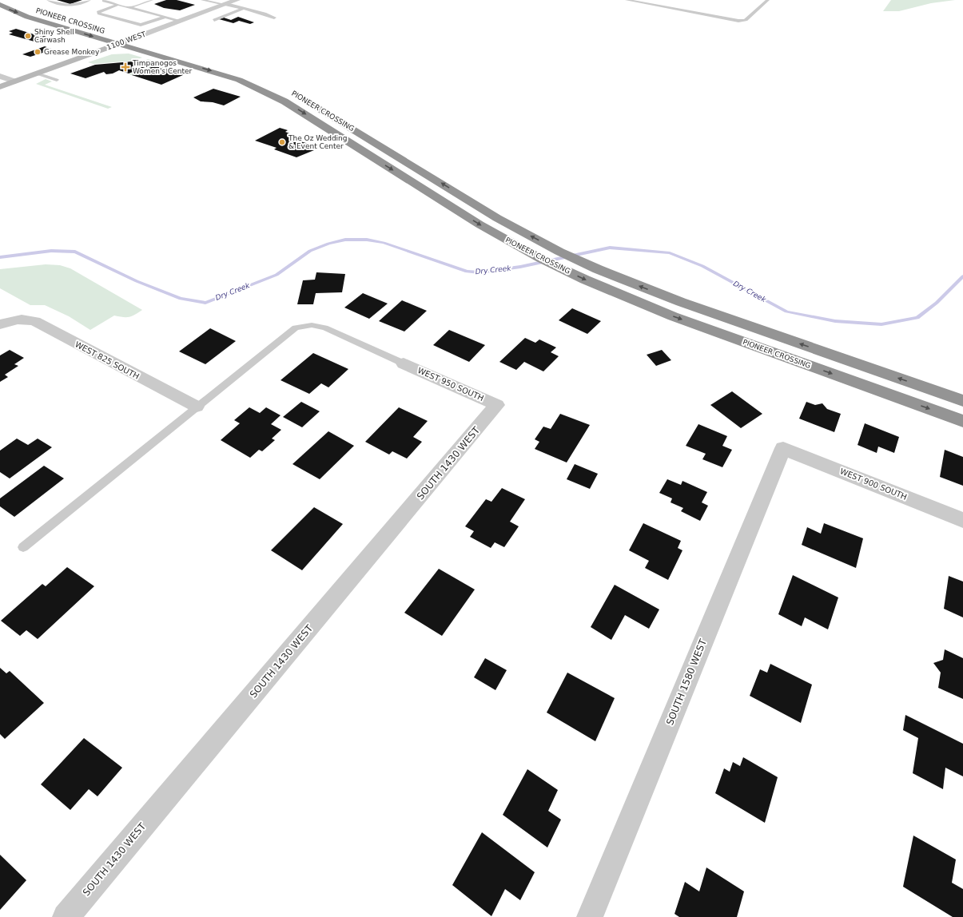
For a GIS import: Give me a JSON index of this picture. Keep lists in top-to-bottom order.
{
  "streets": {
    "highway": ["PIONEER CROSSING"],
    "street": [
      "1100 WEST",
      "WEST 825 SOUTH",
      "WEST 950 SOUTH",
      "SOUTH 1430 WEST",
      "WEST 900 SOUTH",
      "SOUTH 1580 WEST"
    ]
  },
  "crossings": [
    ["PIONEER CROSSING", "1100 WEST"],
    ["WEST 950 SOUTH", "SOUTH 1430 WEST"],
    ["WEST 900 SOUTH", "SOUTH 1580 WEST"]
  ],
  "water": ["Dry Creek"],
  "places": {
    "other": ["Shiny Shell Carwash", "Grease Monkey", "The Oz Wedding & Event Center"],
    "health": ["Timpanogos Women's Center"]
  }
}
